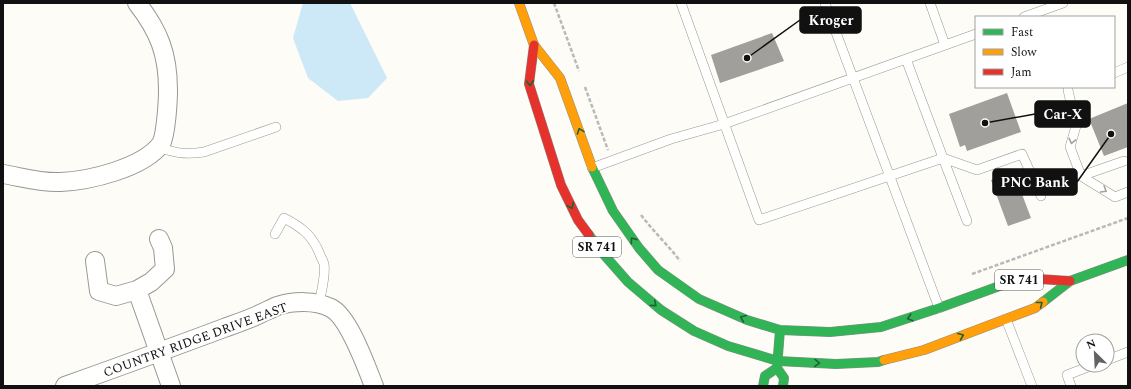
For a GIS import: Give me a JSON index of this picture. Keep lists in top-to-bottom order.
{
  "streets": {
    "main road": ["SR 741"],
    "street": ["COUNTRY RIDGE DRIVE EAST"]
  },
  "places": ["Kroger", "Car-X", "PNC Bank"],
  "legend": ["Fast", "Slow", "Jam"],
  "north": "top left"
}
